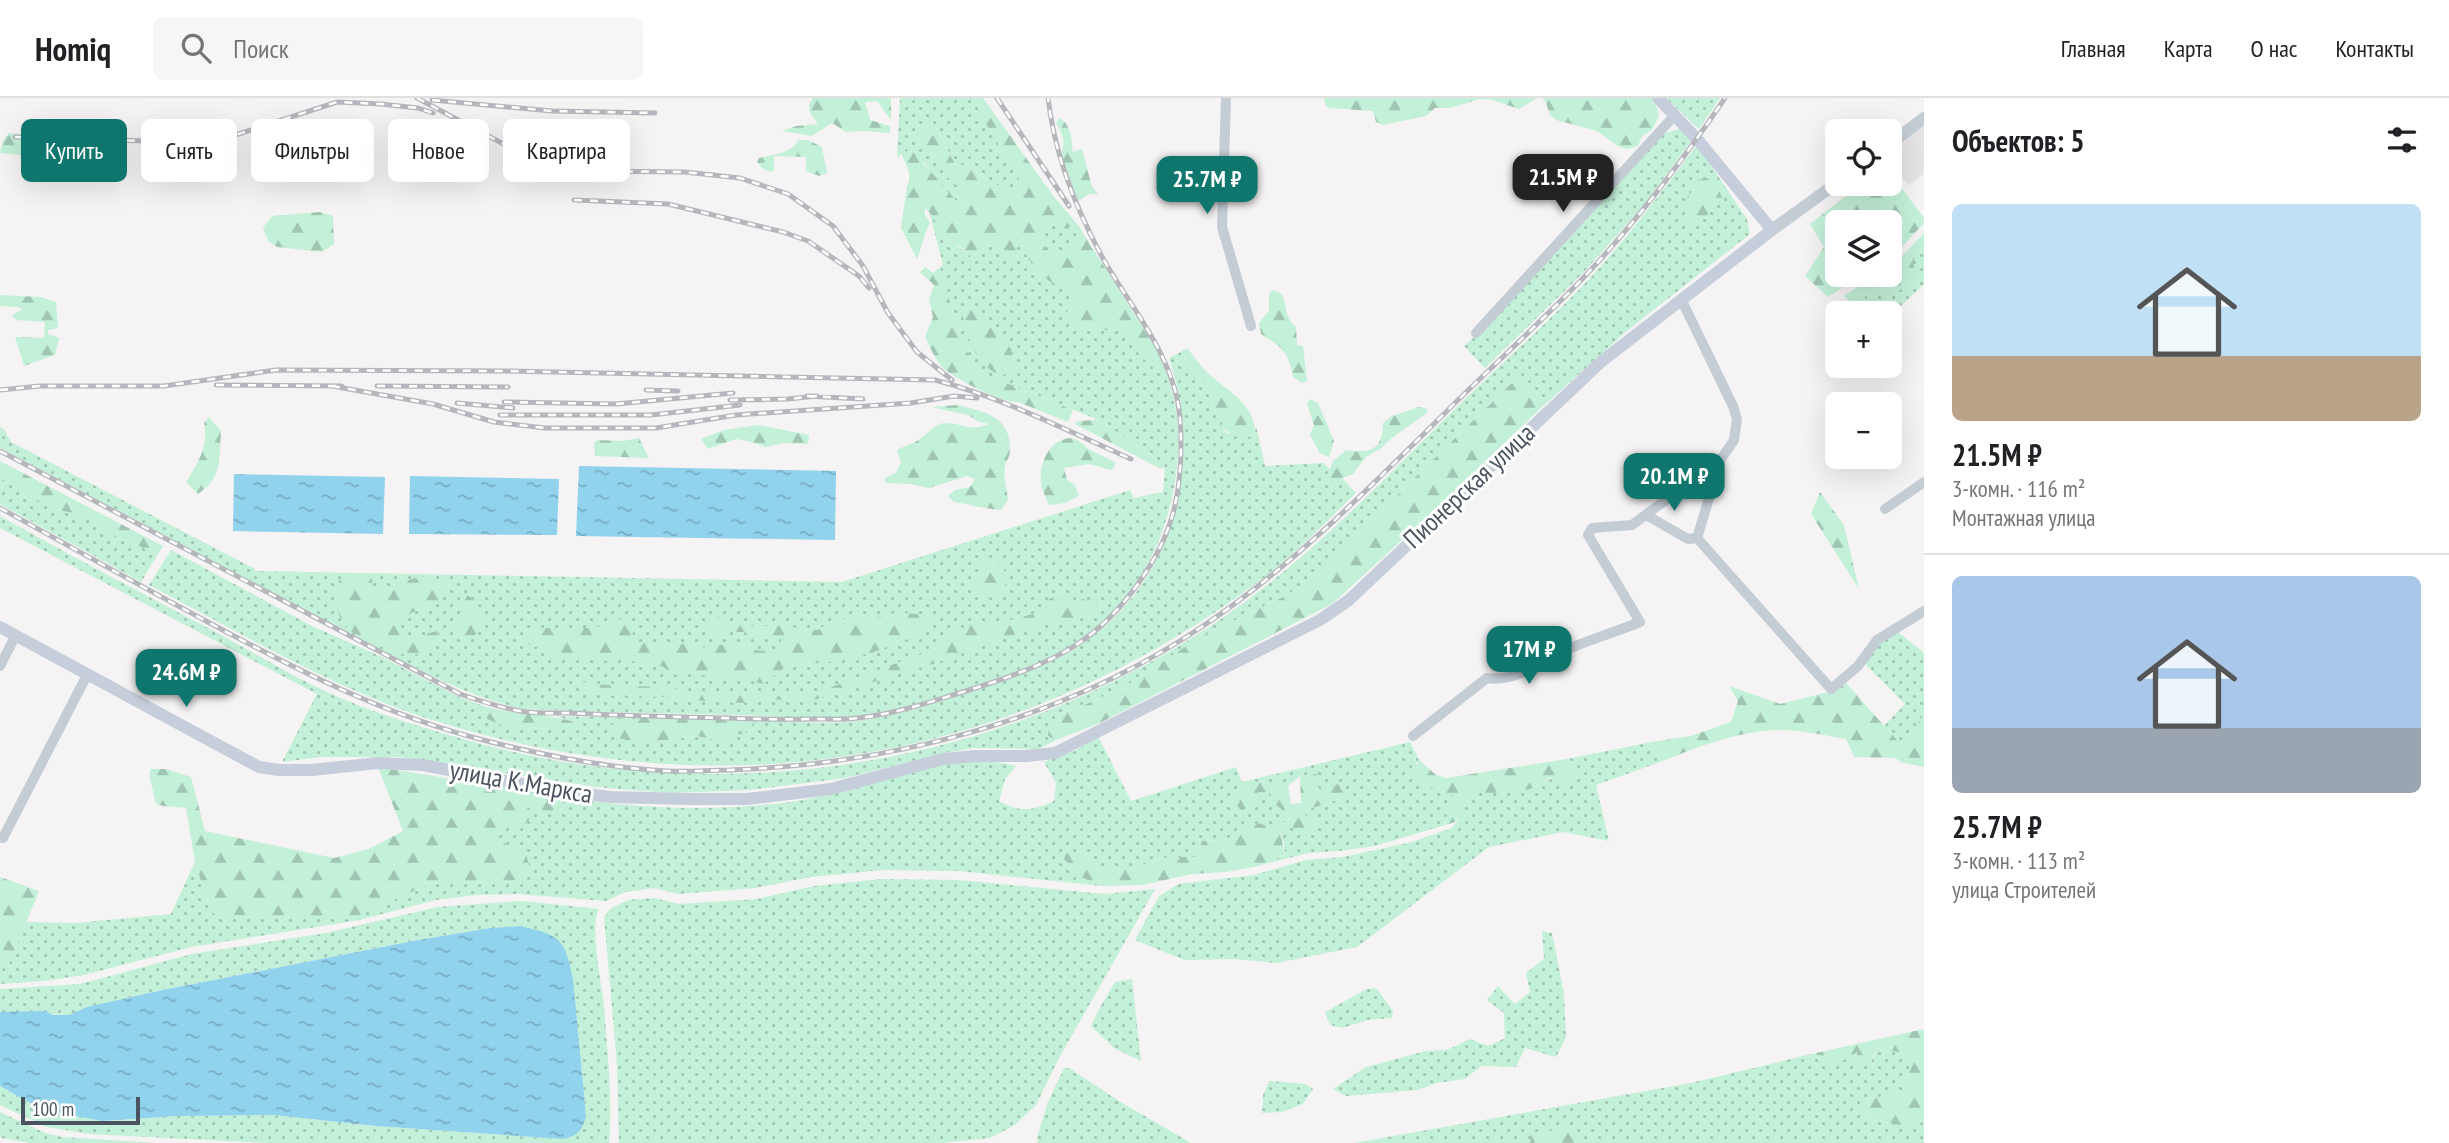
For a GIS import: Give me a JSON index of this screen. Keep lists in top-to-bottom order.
{
  "streets": {
    "main road": ["Пионерская улица", "улица К.Маркса"]
  },
  "crossings": [
    ["Пионерская улица", "улица К.Маркса"]
  ],
  "scale_bar": "100 m",
  "page": {
    "header": "Homiq",
    "search": "Поиск",
    "nav": [
      "Главная",
      "Карта",
      "О нас",
      "Контакты"
    ],
    "heading": "Объектов: 5",
    "map_buttons": ["+", "−"],
    "chip": [
      "Купить",
      "Снять",
      "Фильтры",
      "Новое",
      "Квартира"
    ],
    "price": [
      "21.5M ₽",
      "25.7M ₽",
      "20.1M ₽",
      "17M ₽",
      "24.6M ₽"
    ],
    "list": [
      {
        "name": "21.5M ₽",
        "note": "3-комн. · 116 m² · Монтажная улица"
      },
      {
        "name": "25.7M ₽",
        "note": "3-комн. · 113 m² · улица Строителей"
      }
    ],
    "scale": "100 m"
  }
}
